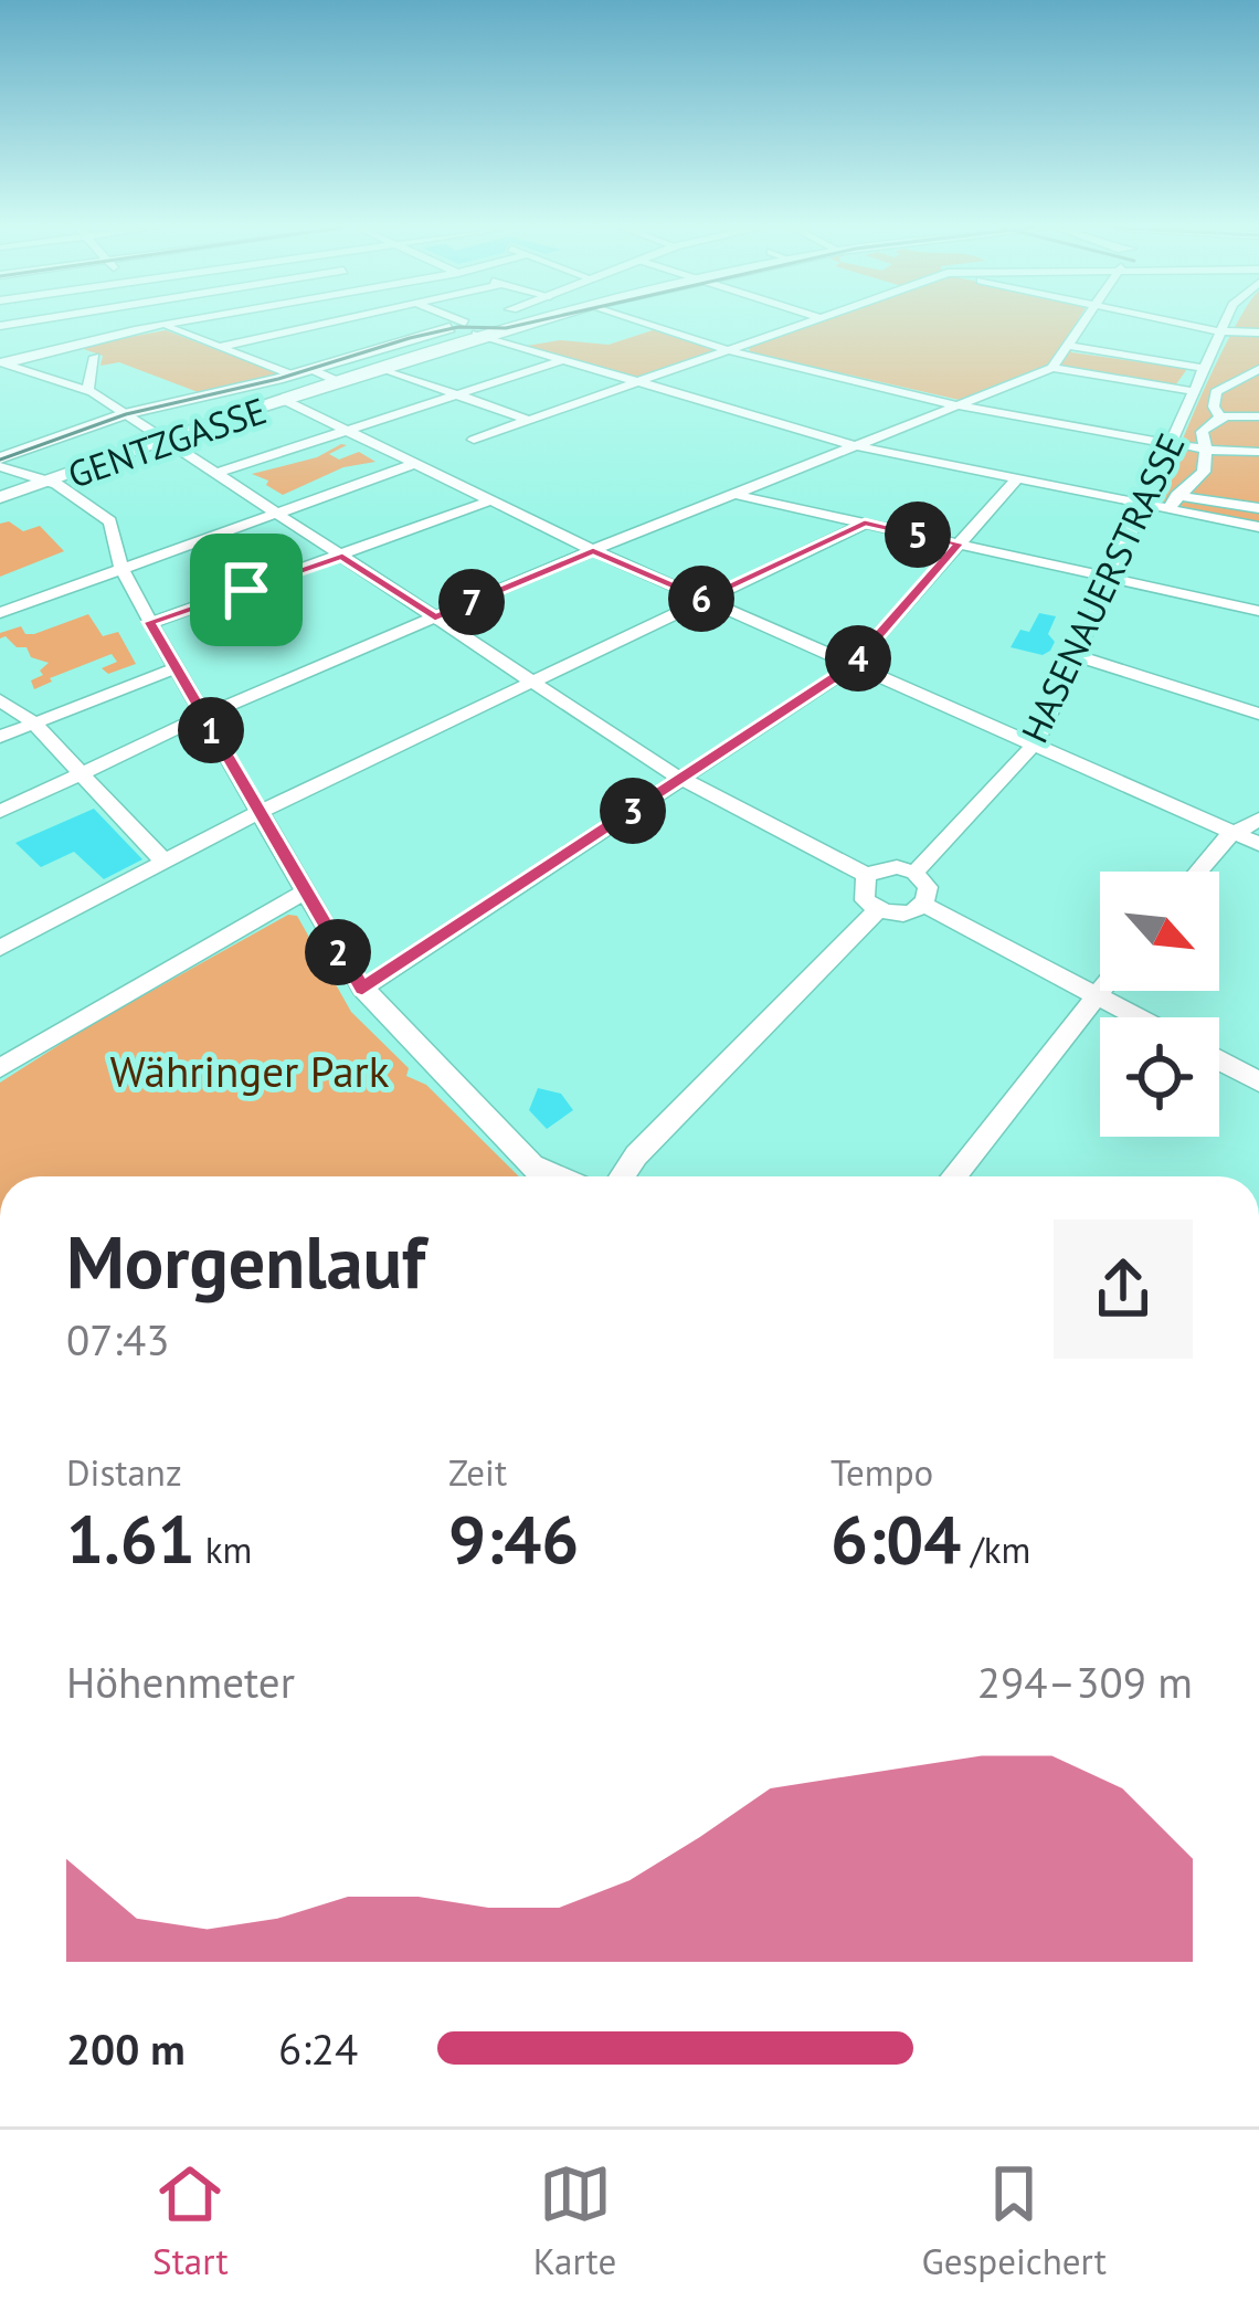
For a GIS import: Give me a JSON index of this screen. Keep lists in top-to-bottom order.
{
  "streets": {
    "main road": ["GENTZGASSE"],
    "street": ["HASENAUERSTRASSE"]
  },
  "parks": ["Währinger Park"],
  "north": "bottom right",
  "page": {
    "pins": [
      "5",
      "6",
      "7",
      "4",
      "1",
      "3",
      "2"
    ],
    "heading": ["Morgenlauf", "07:43"],
    "stats": [
      ["Distanz", "1.61 km"],
      ["Zeit", "9:46"],
      ["Tempo", "6:04 /km"]
    ],
    "chart": ["Höhenmeter", "294–309 m"],
    "list": [
      {
        "name": "200 m",
        "note": "6:24"
      }
    ],
    "tabs": ["Start", "Karte", "Gespeichert"]
  }
}
